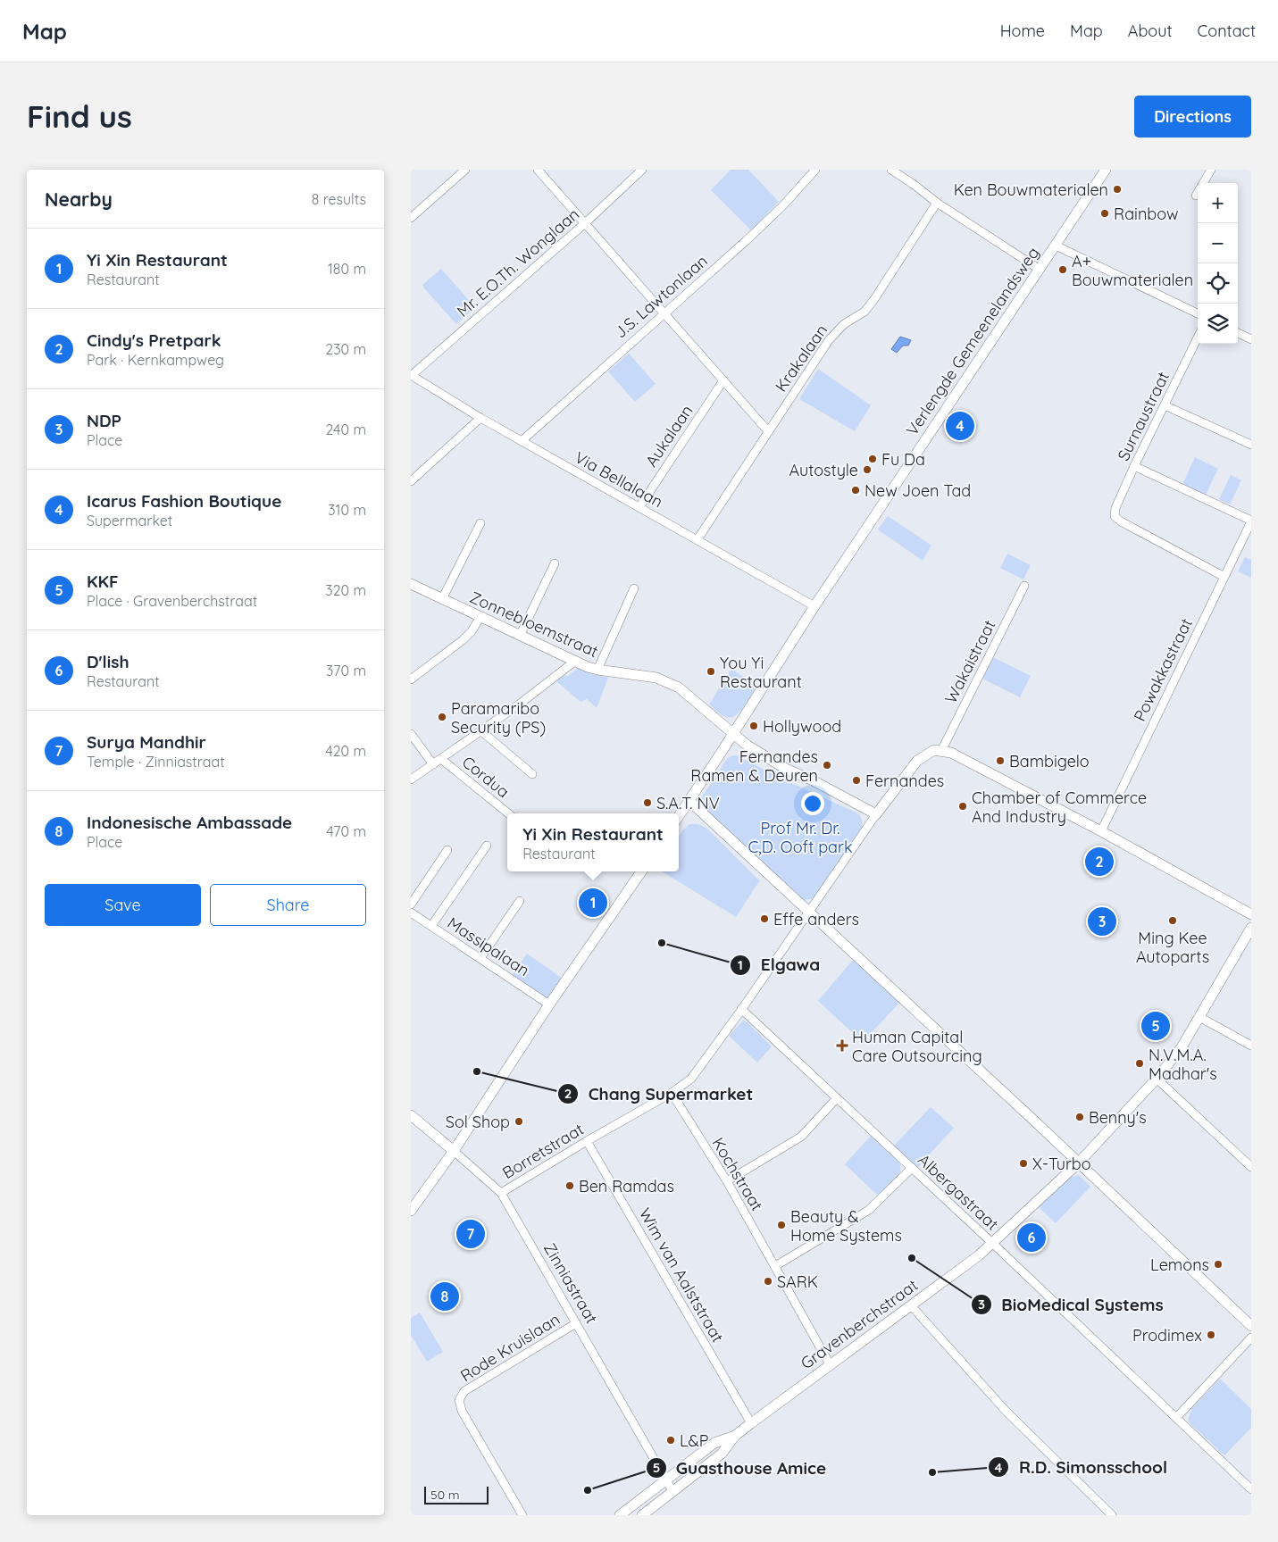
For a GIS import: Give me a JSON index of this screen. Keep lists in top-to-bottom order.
{
  "streets": {
    "street": [
      "Mr. E.O.Th. Wonglaan",
      "J.S. Lawtonlaan",
      "Verlengde Gemeenelandsweg",
      "Krakalaan",
      "Surnaustraat",
      "Aukalaan",
      "Via Bellalaan",
      "Zonnebloemstraat",
      "Wakaistraat",
      "Powakkastraat",
      "Cordua",
      "Massipalaan",
      "Borretstraat",
      "Kochstraat",
      "Albergastraat",
      "Wim van Aalststraat",
      "Zinniastraat",
      "Gravenberchstraat",
      "Rode Kruislaan"
    ]
  },
  "crossings": [
    ["Mr. E.O.Th. Wonglaan", "Via Bellalaan"],
    ["J.S. Lawtonlaan", "Via Bellalaan"],
    ["Verlengde Gemeenelandsweg", "Via Bellalaan"],
    ["Verlengde Gemeenelandsweg", "Zonnebloemstraat"],
    ["Krakalaan", "Via Bellalaan"],
    ["Surnaustraat", "Powakkastraat"],
    ["Aukalaan", "Via Bellalaan"],
    ["Zonnebloemstraat", "Borretstraat"],
    ["Borretstraat", "Kochstraat"],
    ["Borretstraat", "Albergastraat"],
    ["Borretstraat", "Wim van Aalststraat"],
    ["Borretstraat", "Zinniastraat"],
    ["Kochstraat", "Gravenberchstraat"],
    ["Albergastraat", "Gravenberchstraat"],
    ["Wim van Aalststraat", "Gravenberchstraat"],
    ["Zinniastraat", "Gravenberchstraat"],
    ["Zinniastraat", "Rode Kruislaan"]
  ],
  "parks": ["Prof Mr. Dr. C,D. Ooft park"],
  "places": {
    "other": [
      "Ken Bouwmaterialen",
      "Rainbow",
      "A+ Bouwmaterialen",
      "Fu Da",
      "Autostyle",
      "New Joen Tad",
      "You Yi Restaurant",
      "Paramaribo Security (PS)",
      "Hollywood",
      "Bambigelo",
      "Fernandes Ramen & Deuren",
      "Fernandes",
      "S.A.T. NV",
      "Chamber of Commerce And Industry",
      "Effe anders",
      "Ming Kee Autoparts",
      "Elgawa",
      "N.V.M.A. Madhar's",
      "Chang Supermarket",
      "Benny's",
      "Sol Shop",
      "X-Turbo",
      "Ben Ramdas",
      "Beauty & Home Systems",
      "BioMedical Systems",
      "Lemons",
      "SARK",
      "Prodimex",
      "L&P",
      "R.D. Simonsschool",
      "Guasthouse Amice"
    ],
    "health": ["Human Capital Care Outsourcing"]
  },
  "scale_bar": "50 m",
  "page": {
    "header": "Map",
    "nav": [
      "Home",
      "Map",
      "About",
      "Contact"
    ],
    "buttons": [
      "Directions",
      ["Save", "Share"]
    ],
    "title": "Find us",
    "heading": ["Nearby", "8 results"],
    "map_buttons": ["+", "−"],
    "list": [
      {
        "mark": "1",
        "name": "Yi Xin Restaurant",
        "note": "Restaurant",
        "value": "180 m"
      },
      {
        "mark": "2",
        "name": "Cindy's Pretpark",
        "note": "Park · Kernkampweg",
        "value": "230 m"
      },
      {
        "mark": "3",
        "name": "NDP",
        "note": "Place",
        "value": "240 m"
      },
      {
        "mark": "4",
        "name": "Icarus Fashion Boutique",
        "note": "Supermarket",
        "value": "310 m"
      },
      {
        "mark": "5",
        "name": "KKF",
        "note": "Place · Gravenberchstraat",
        "value": "320 m"
      },
      {
        "mark": "6",
        "name": "D'lish",
        "note": "Restaurant",
        "value": "370 m"
      },
      {
        "mark": "7",
        "name": "Surya Mandhir",
        "note": "Temple · Zinniastraat",
        "value": "420 m"
      },
      {
        "mark": "8",
        "name": "Indonesische Ambassade",
        "note": "Place",
        "value": "470 m"
      }
    ],
    "pins": [
      "4",
      "2",
      "1",
      "3",
      "5",
      "7",
      "6",
      "8"
    ],
    "popup": ["Yi Xin Restaurant", "Restaurant"],
    "scale": "50 m"
  }
}
